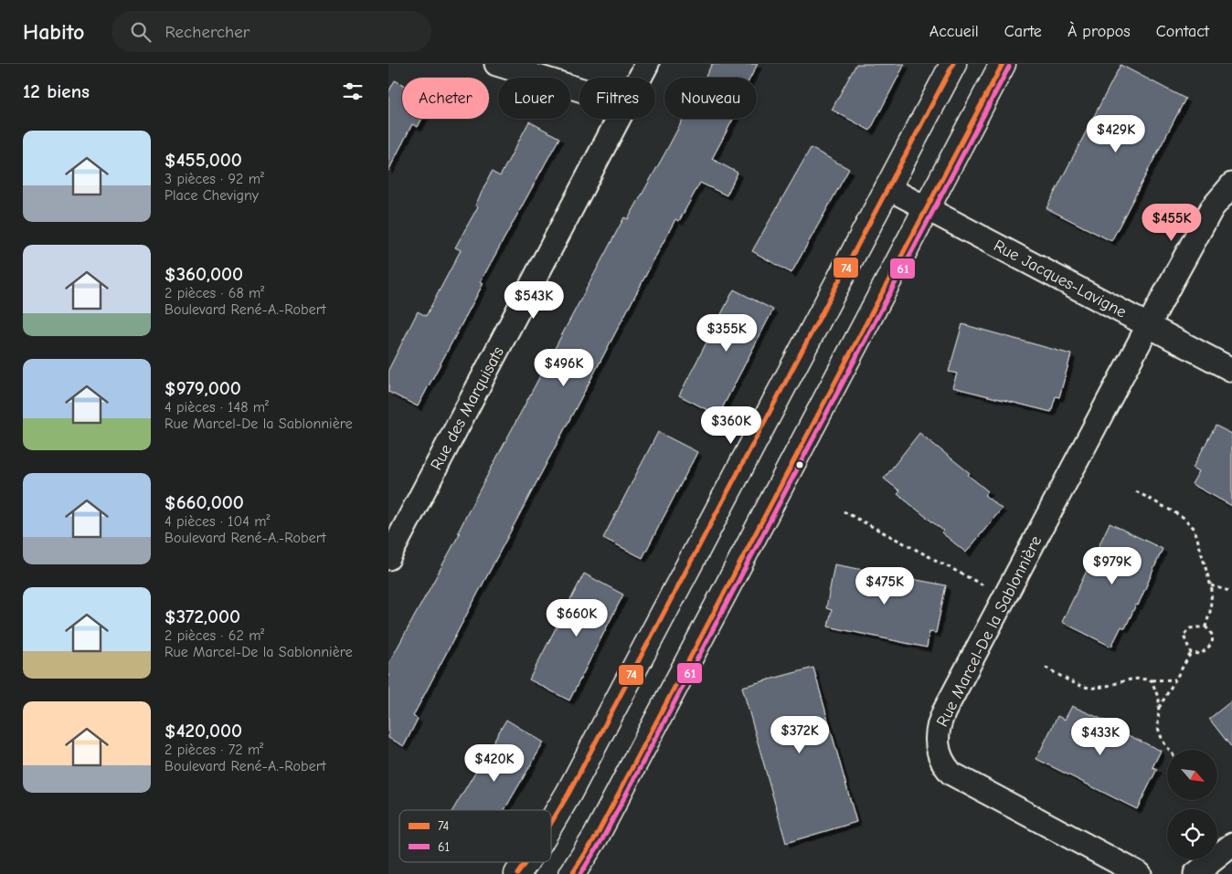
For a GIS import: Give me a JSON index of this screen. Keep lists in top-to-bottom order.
{
  "streets": {
    "street": ["Rue Jacques-Lavigne", "Rue des Marquisats", "Rue Marcel-De la Sablonnière"]
  },
  "crossings": [
    ["Rue Jacques-Lavigne", "Rue Marcel-De la Sablonnière"]
  ],
  "lines": ["transit line 74", "transit line 61"],
  "legend": ["74", "61"],
  "north": "bottom right",
  "page": {
    "header": "Habito",
    "search": "Rechercher",
    "nav": [
      "Accueil",
      "Carte",
      "À propos",
      "Contact"
    ],
    "heading": "12 biens",
    "chip": [
      "Acheter",
      "Louer",
      "Filtres",
      "Nouveau"
    ],
    "price": [
      "$429K",
      "$455K",
      "$543K",
      "$355K",
      "$496K",
      "$360K",
      "$979K",
      "$475K",
      "$660K",
      "$372K",
      "$433K",
      "$420K"
    ],
    "list": [
      {
        "name": "$455,000",
        "note": "3 pièces · 92 m² · Place Chevigny"
      },
      {
        "name": "$360,000",
        "note": "2 pièces · 68 m² · Boulevard René-A.-Robert"
      },
      {
        "name": "$979,000",
        "note": "4 pièces · 148 m² · Rue Marcel-De la Sablonnière"
      },
      {
        "name": "$660,000",
        "note": "4 pièces · 104 m² · Boulevard René-A.-Robert"
      },
      {
        "name": "$372,000",
        "note": "2 pièces · 62 m² · Rue Marcel-De la Sablonnière"
      },
      {
        "name": "$420,000",
        "note": "2 pièces · 72 m² · Boulevard René-A.-Robert"
      }
    ]
  }
}
